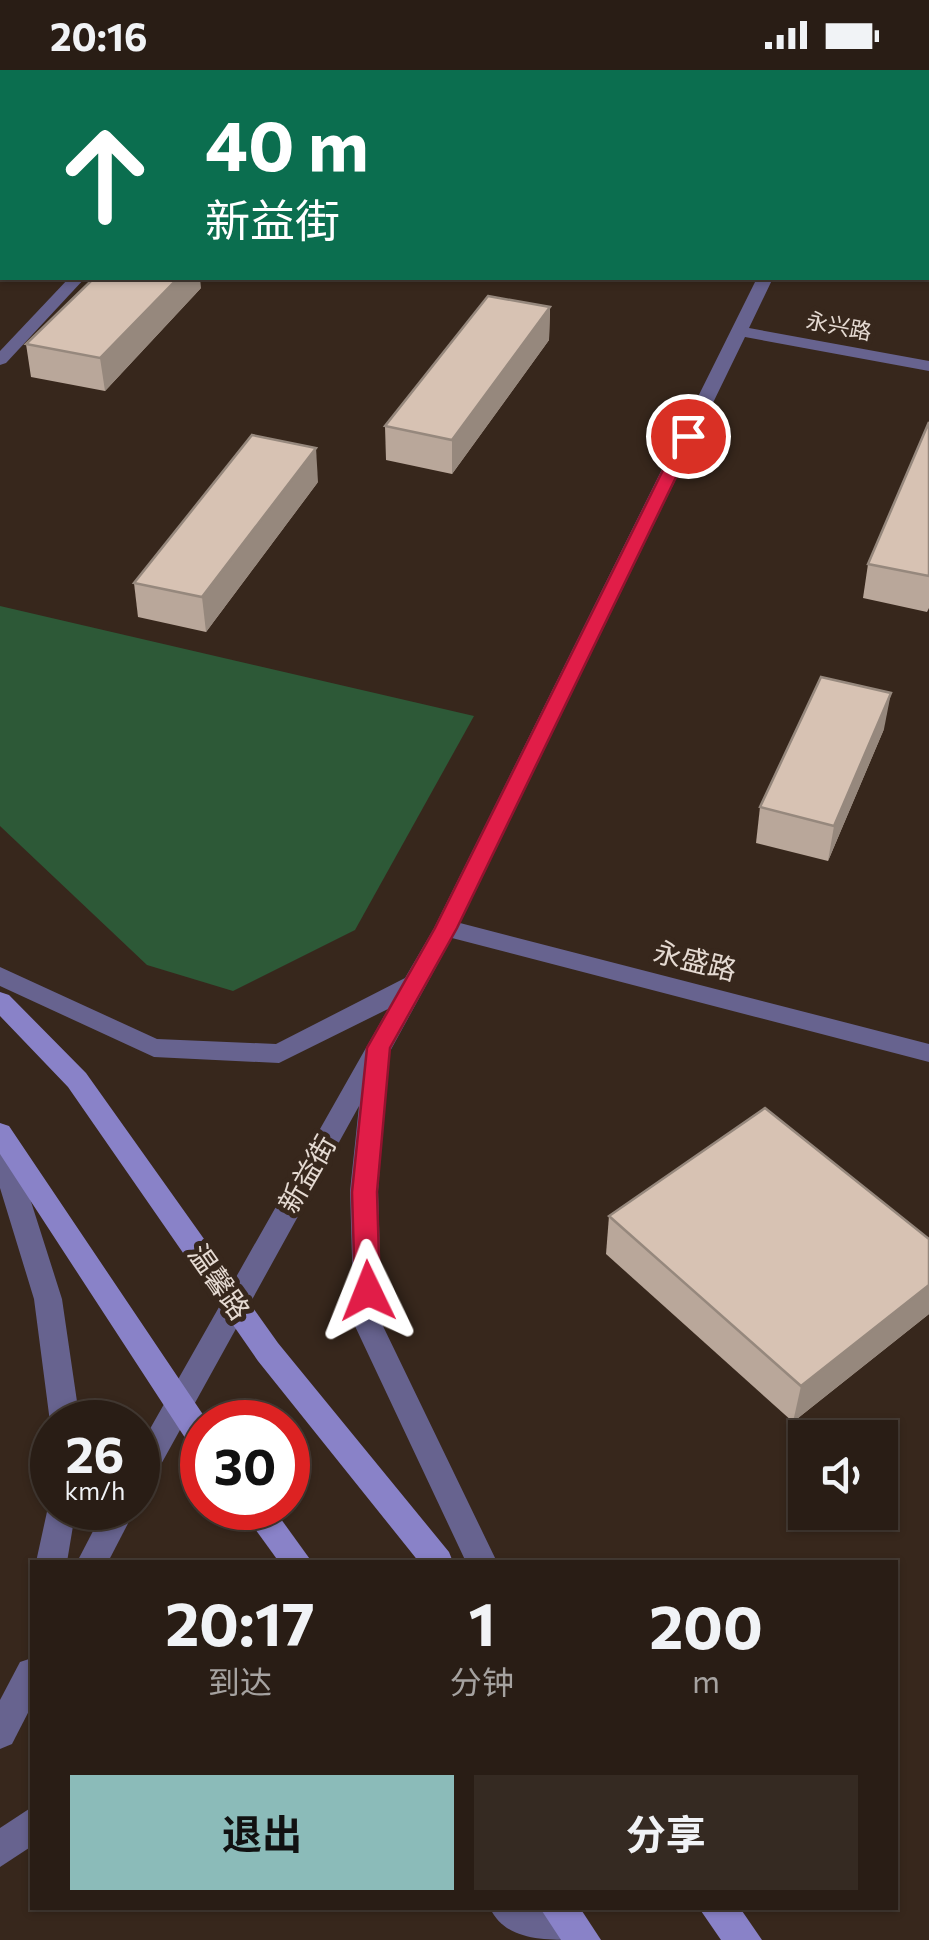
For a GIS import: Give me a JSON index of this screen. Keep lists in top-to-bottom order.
{
  "streets": {
    "main road": ["温馨路"],
    "street": ["永兴路", "永盛路", "新益街"]
  },
  "crossings": [
    ["永兴路", "新益街"],
    ["永盛路", "新益街"],
    ["新益街", "温馨路"]
  ],
  "page": {
    "status": "20:16",
    "turn": ["40 m", "新益街"],
    "speed": "26 km/h",
    "limit": "30",
    "eta": [
      "20:17",
      "到达",
      "1",
      "分钟",
      "200",
      "m"
    ],
    "buttons": ["退出", "分享"]
  }
}
